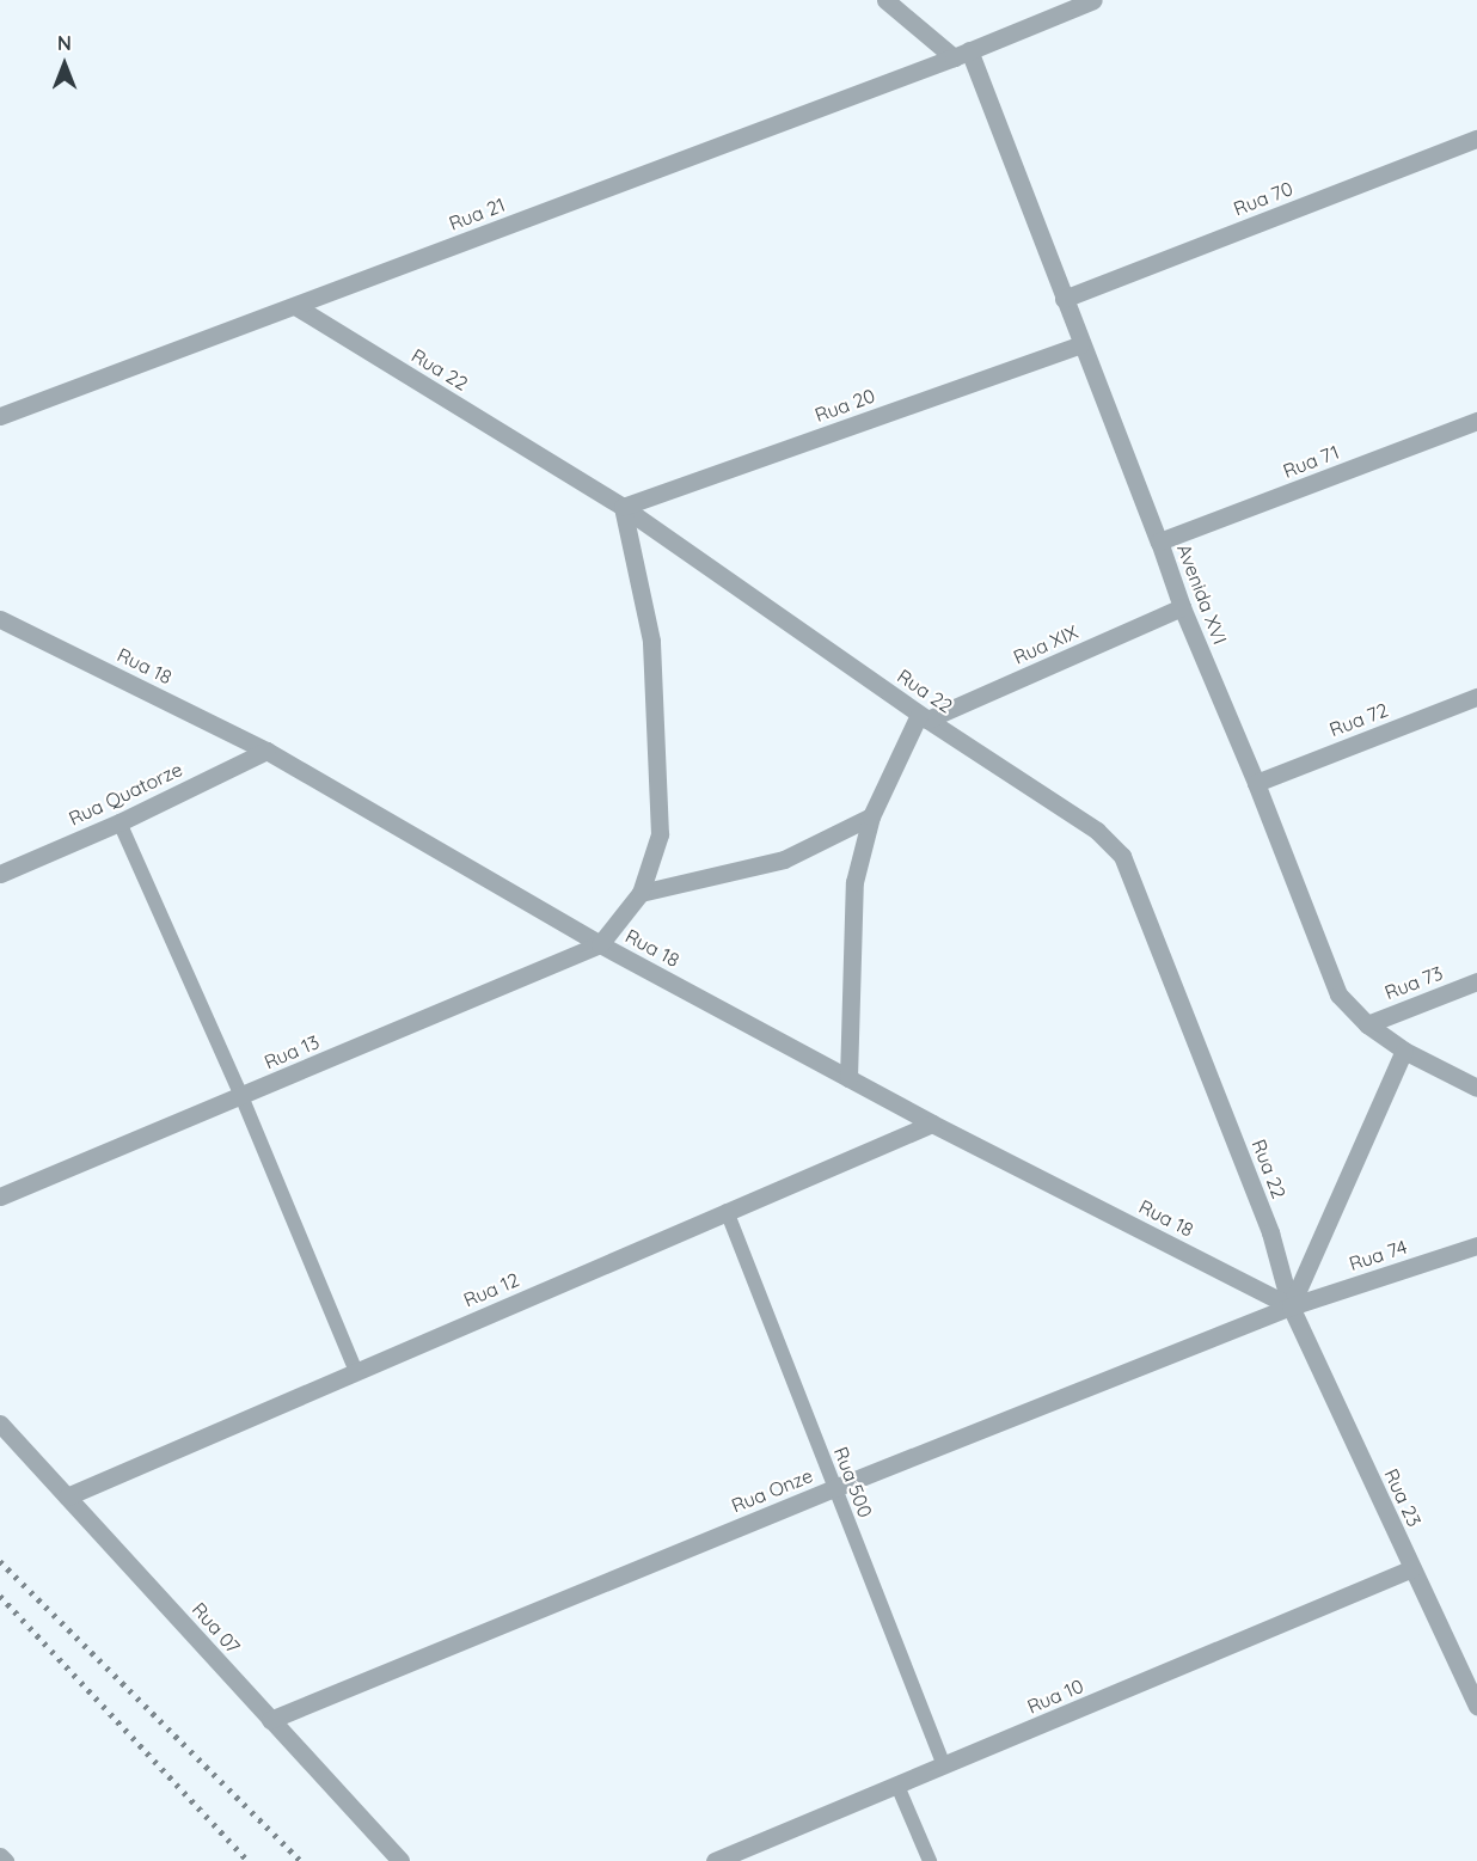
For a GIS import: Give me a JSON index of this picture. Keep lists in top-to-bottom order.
{
  "streets": {
    "street": [
      "Rua 70",
      "Rua 21",
      "Rua 22",
      "Rua 20",
      "Rua 71",
      "Avenida XVI",
      "Rua XIX",
      "Rua 18",
      "Rua 72",
      "Rua Quatorze",
      "Rua 73",
      "Rua 13",
      "Rua 74",
      "Rua 12",
      "Rua Onze",
      "Rua 23",
      "Rua 07",
      "Rua 10"
    ],
    "lane": ["Rua 500"]
  },
  "crossings": [
    ["Rua 70", "Avenida XVI"],
    ["Rua 21", "Rua 22"],
    ["Rua 21", "Avenida XVI"],
    ["Rua 22", "Rua 20"],
    ["Rua 22", "Rua XIX"],
    ["Rua 22", "Rua 18"],
    ["Rua 22", "Rua 74"],
    ["Rua 22", "Rua Onze"],
    ["Rua 22", "Rua 23"],
    ["Rua 20", "Avenida XVI"],
    ["Rua 71", "Avenida XVI"],
    ["Avenida XVI", "Rua XIX"],
    ["Avenida XVI", "Rua 72"],
    ["Avenida XVI", "Rua 73"],
    ["Rua 18", "Rua Quatorze"],
    ["Rua 18", "Rua 13"],
    ["Rua 18", "Rua 74"],
    ["Rua 18", "Rua 12"],
    ["Rua 18", "Rua Onze"],
    ["Rua 18", "Rua 23"],
    ["Rua 74", "Rua Onze"],
    ["Rua 74", "Rua 23"],
    ["Rua 12", "Rua 500"],
    ["Rua 12", "Rua 07"],
    ["Rua 500", "Rua Onze"],
    ["Rua 500", "Rua 10"],
    ["Rua Onze", "Rua 23"],
    ["Rua Onze", "Rua 07"],
    ["Rua 23", "Rua 10"]
  ],
  "north": "top"
}
